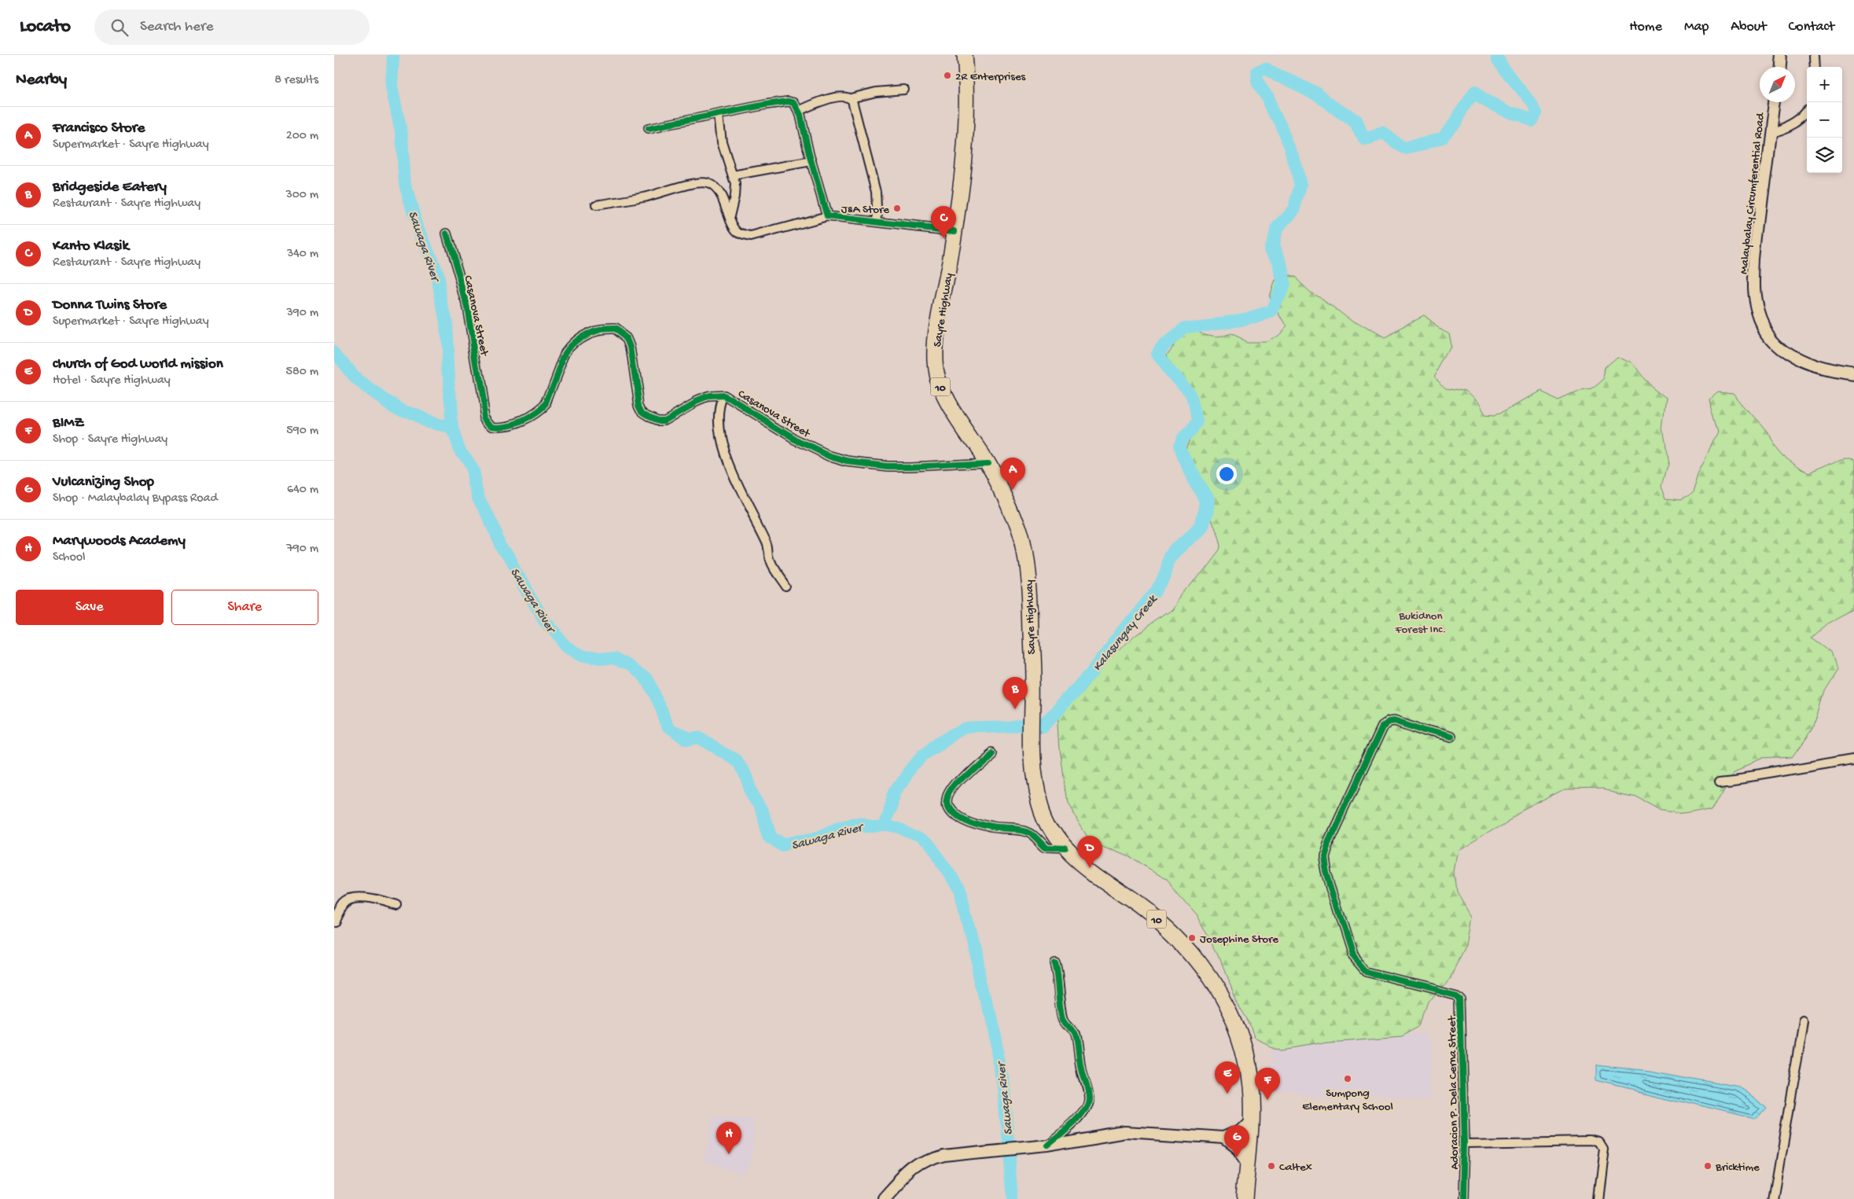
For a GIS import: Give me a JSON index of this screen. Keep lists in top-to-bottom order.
{
  "streets": {
    "highway": ["Sayre Highway", "10"],
    "main road": ["Malaybalay Circumferential Road"],
    "street": ["Casanova Street", "Adoracion P. Dela Cerna Street"]
  },
  "crossings": [
    ["Sayre Highway", "Casanova Street"],
    ["Sayre Highway", "10"]
  ],
  "water": ["Sawaga River", "Kalasungay Creek"],
  "parks": ["Bukidnon Forest Inc."],
  "places": [
    "2R Enterprises",
    "J&A Store",
    "Josephine Store",
    "Sumpong Elementary School",
    "Caltex",
    "Bricktime"
  ],
  "north": "top right",
  "page": {
    "header": "Locato",
    "search": "Search here",
    "nav": [
      "Home",
      "Map",
      "About",
      "Contact"
    ],
    "heading": ["Nearby", "8 results"],
    "map_buttons": ["+", "−"],
    "list": [
      {
        "mark": "A",
        "name": "Francisco Store",
        "note": "Supermarket · Sayre Highway",
        "value": "200 m"
      },
      {
        "mark": "B",
        "name": "Bridgeside Eatery",
        "note": "Restaurant · Sayre Highway",
        "value": "300 m"
      },
      {
        "mark": "C",
        "name": "Kanto Klasik",
        "note": "Restaurant · Sayre Highway",
        "value": "340 m"
      },
      {
        "mark": "D",
        "name": "Donna Twins Store",
        "note": "Supermarket · Sayre Highway",
        "value": "390 m"
      },
      {
        "mark": "E",
        "name": "church of God world mission",
        "note": "Hotel · Sayre Highway",
        "value": "580 m"
      },
      {
        "mark": "F",
        "name": "BIMZ",
        "note": "Shop · Sayre Highway",
        "value": "590 m"
      },
      {
        "mark": "G",
        "name": "Vulcanizing Shop",
        "note": "Shop · Malaybalay Bypass Road",
        "value": "640 m"
      },
      {
        "mark": "H",
        "name": "Marywoods Academy",
        "note": "School",
        "value": "790 m"
      }
    ],
    "pins": [
      "C",
      "A",
      "B",
      "D",
      "E",
      "F",
      "H",
      "G"
    ],
    "buttons": ["Save", "Share"]
  }
}
